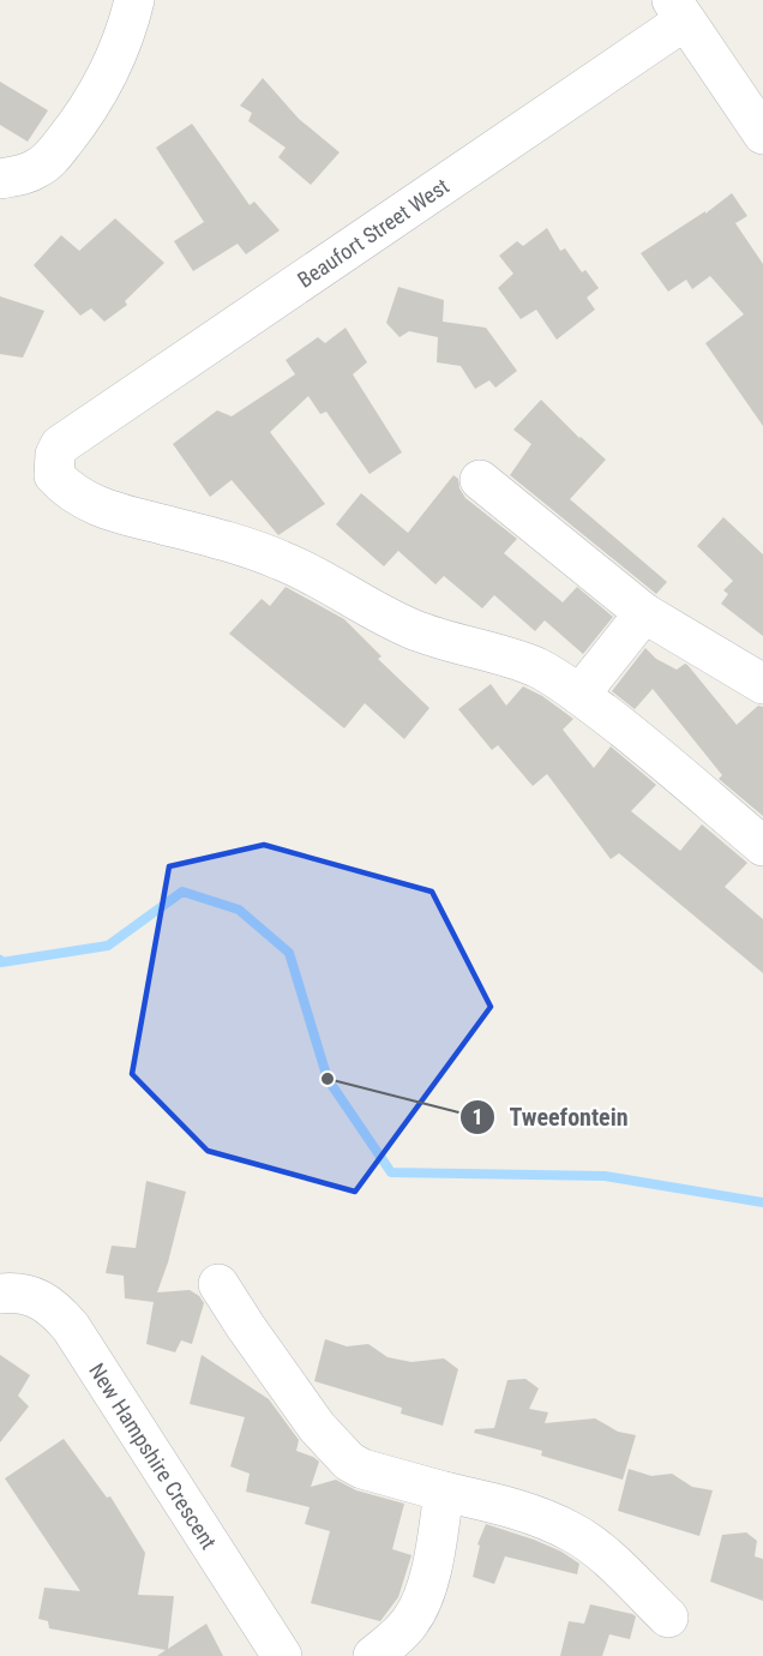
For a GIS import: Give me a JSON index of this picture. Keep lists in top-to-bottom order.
{
  "streets": {
    "street": ["Beaufort Street West", "New Hampshire Crescent"]
  },
  "places": ["Tweefontein"]
}
